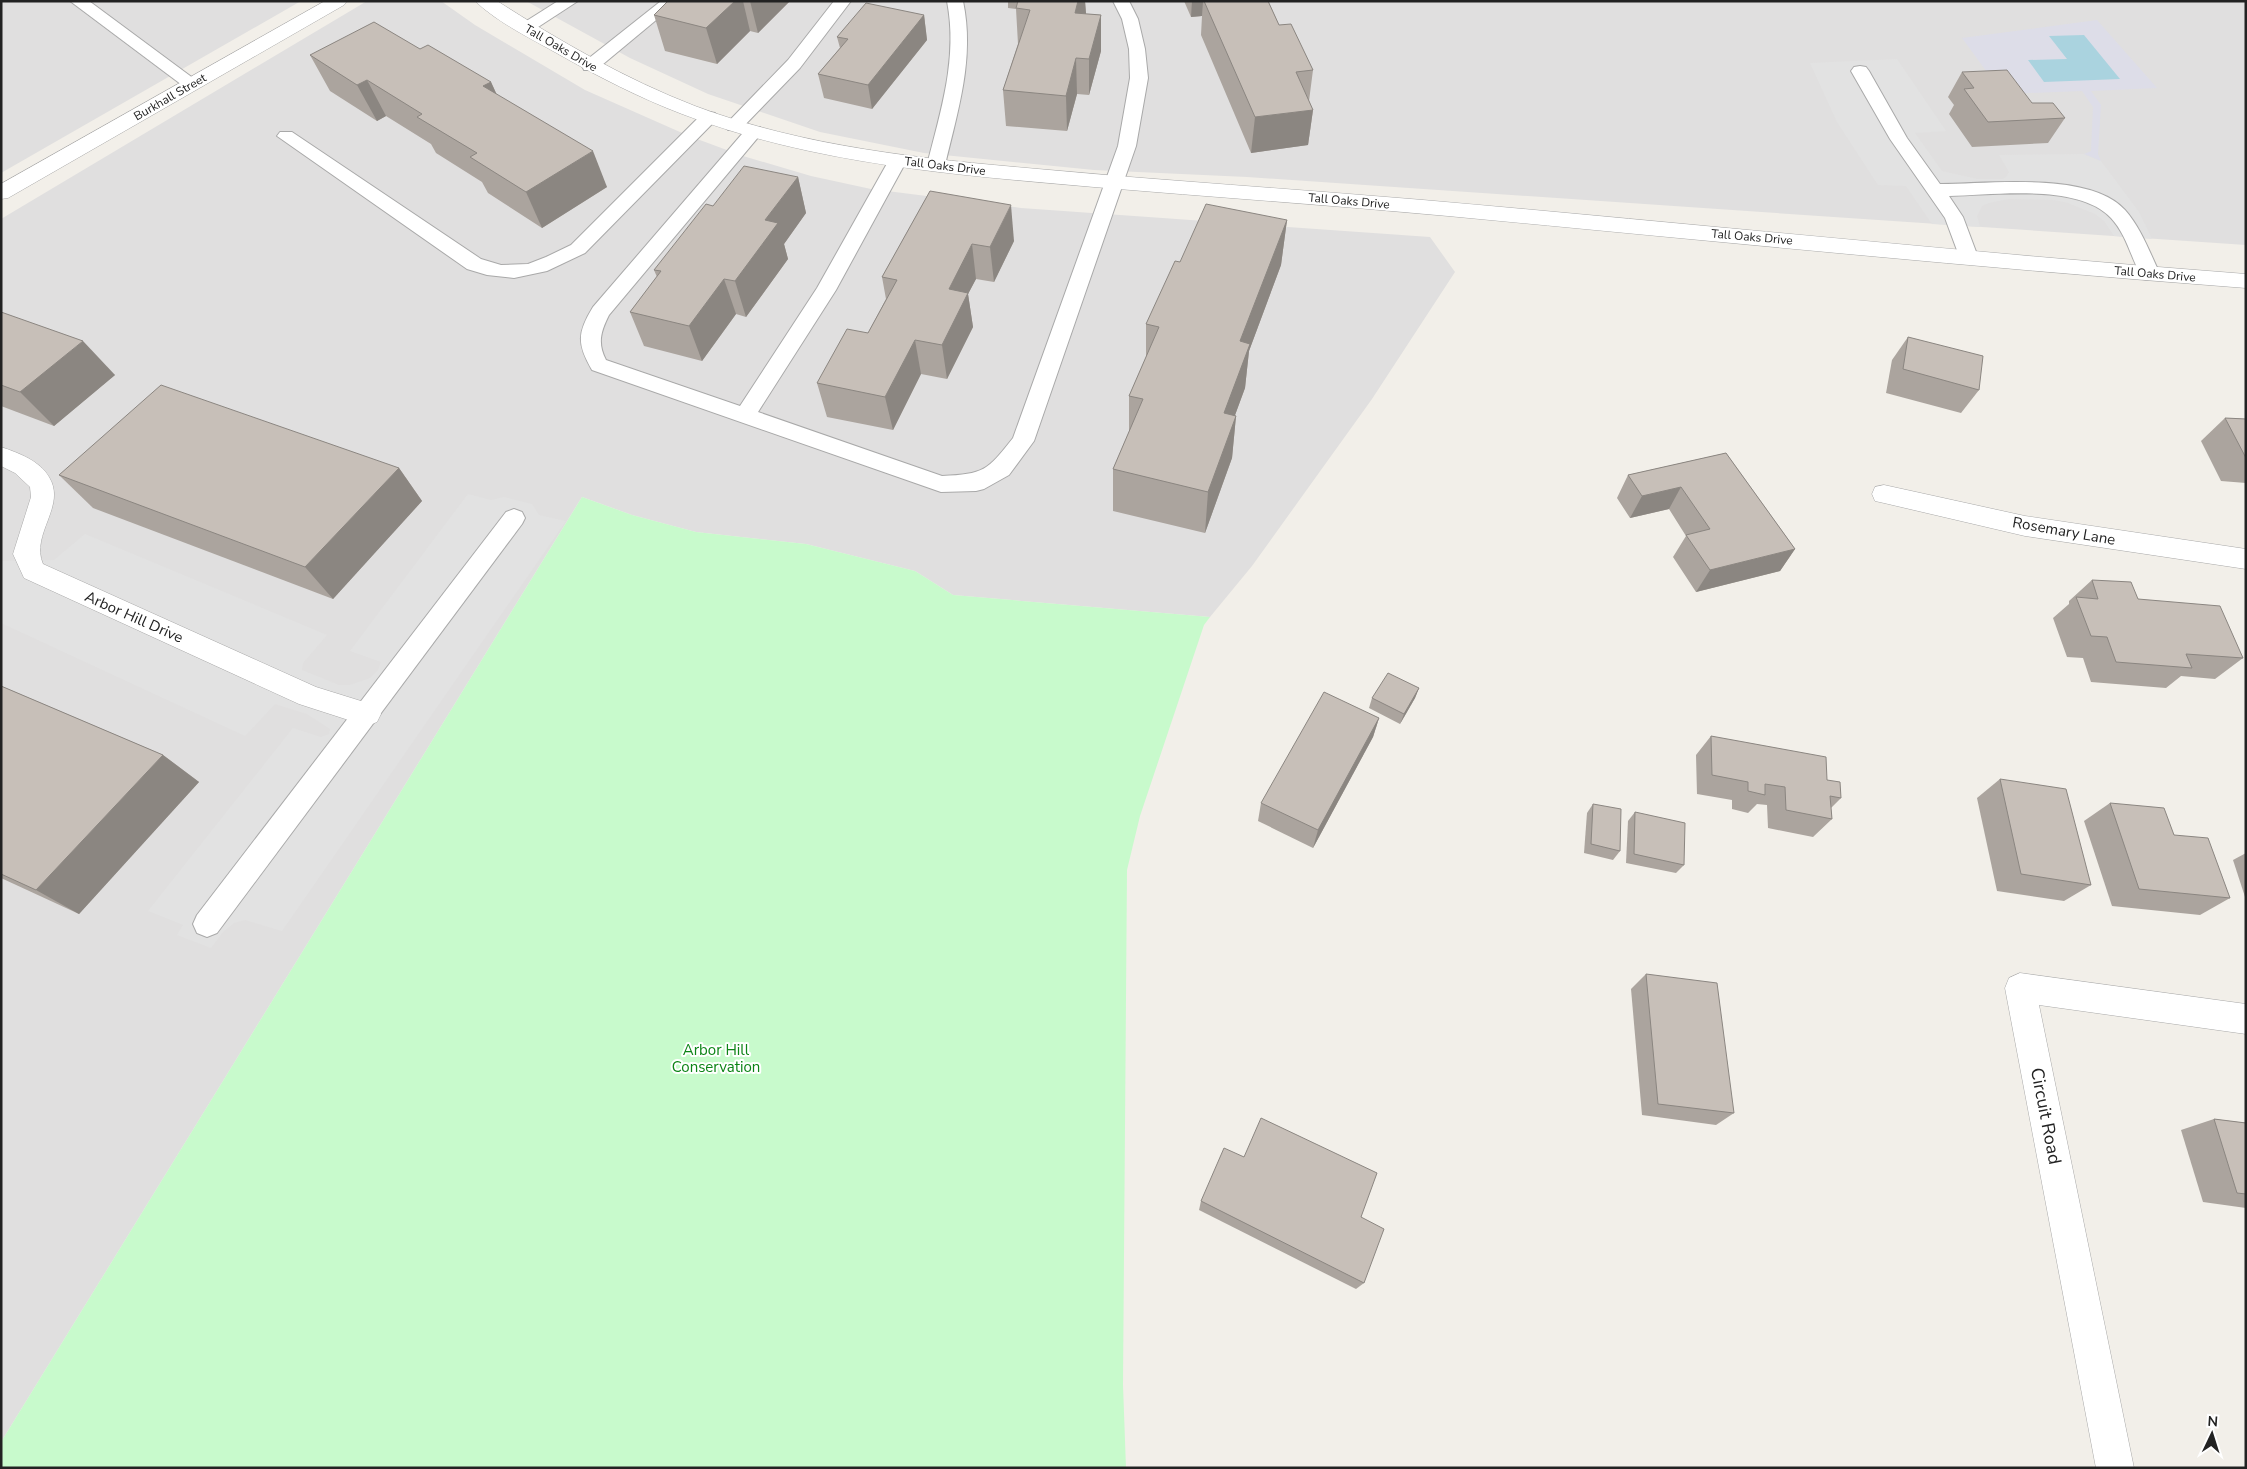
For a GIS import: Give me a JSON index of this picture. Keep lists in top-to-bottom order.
{
  "streets": {
    "street": [
      "Tall Oaks Drive",
      "Burkhall Street",
      "Rosemary Lane",
      "Arbor Hill Drive",
      "Circuit Road"
    ]
  },
  "parks": ["Arbor Hill Conservation"],
  "north": "top"
}
